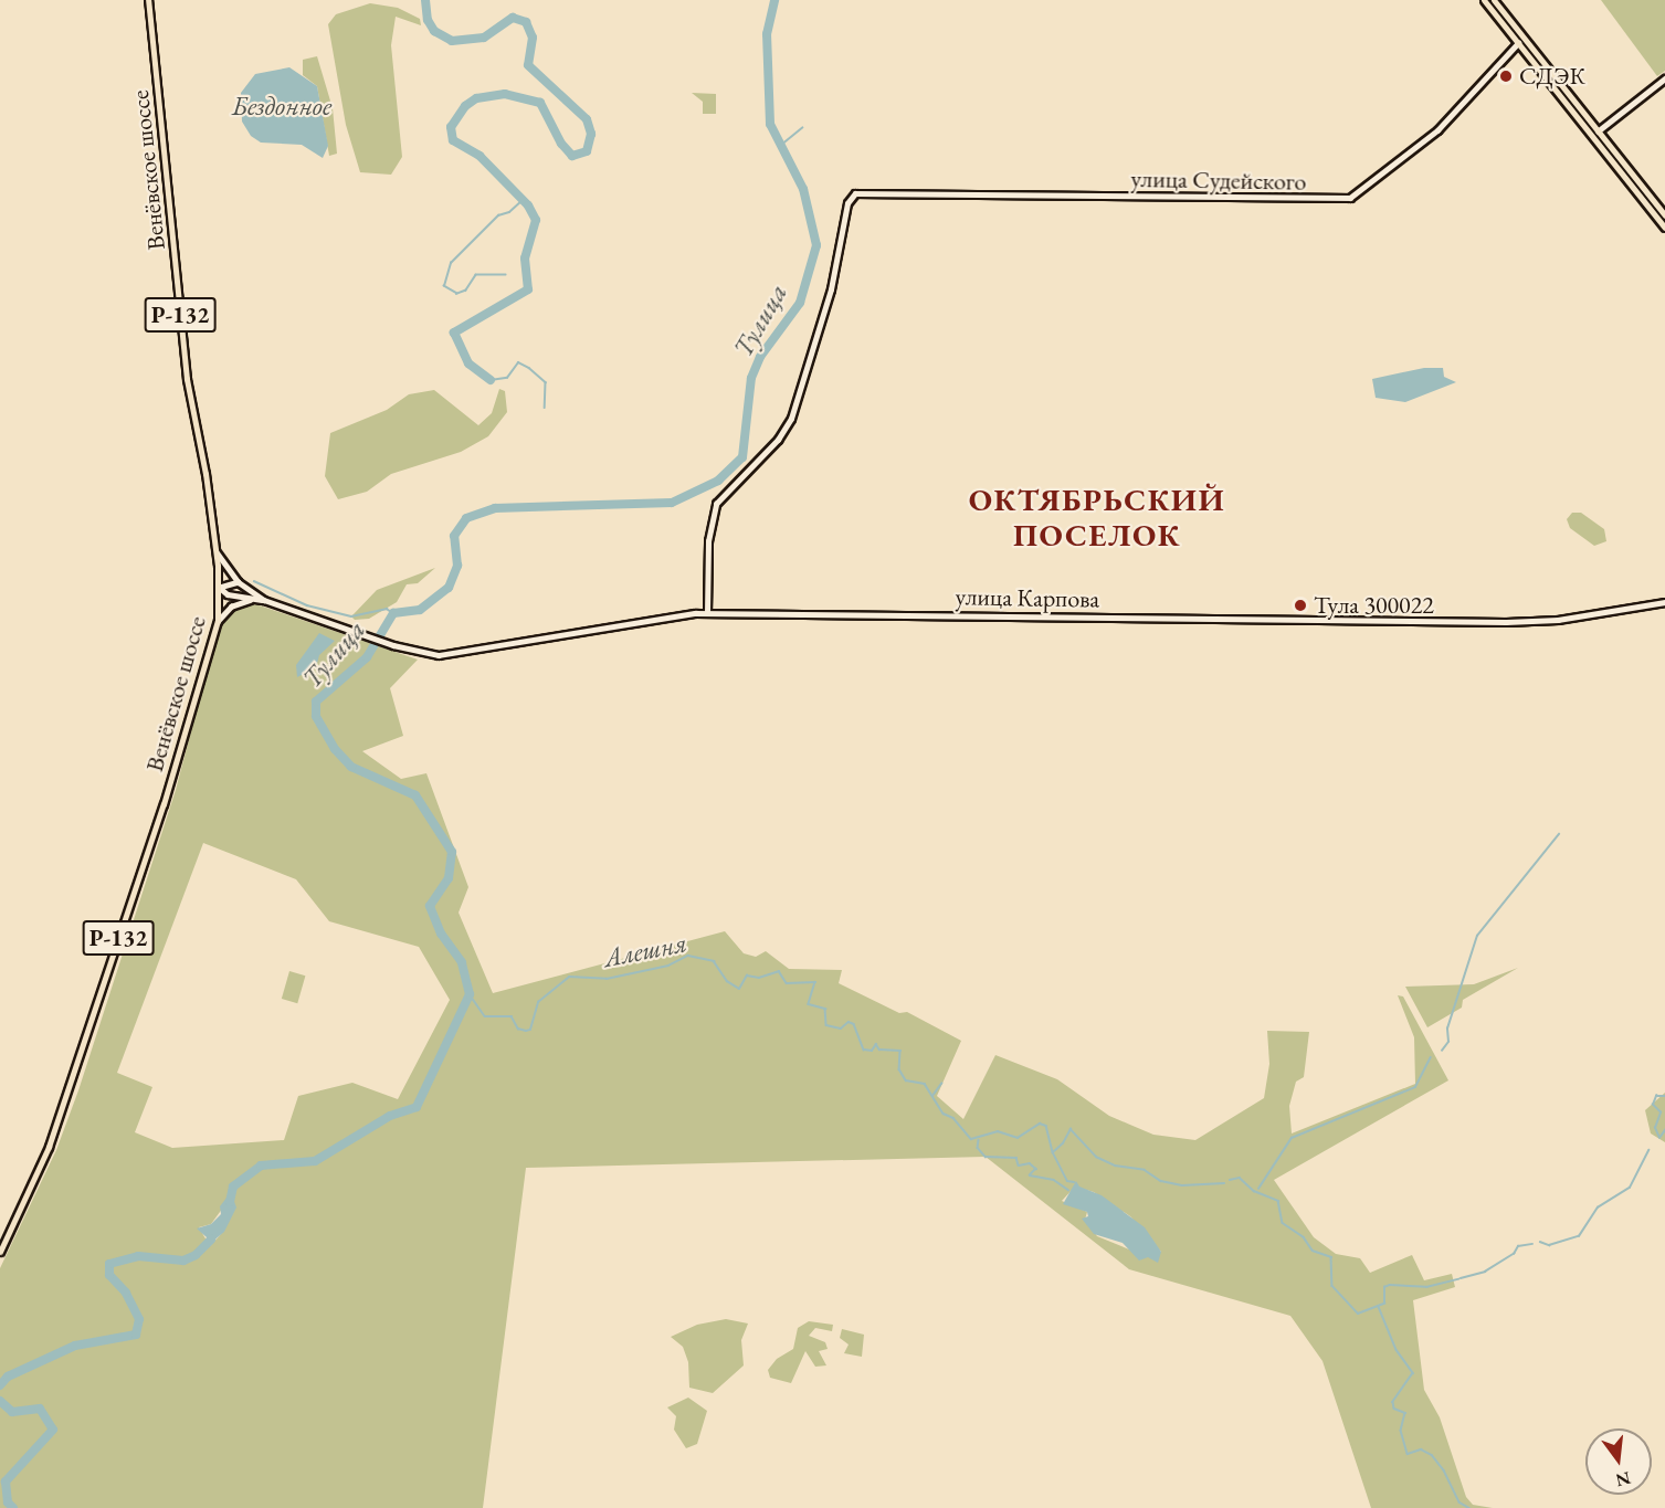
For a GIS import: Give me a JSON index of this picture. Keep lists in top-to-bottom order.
{
  "streets": {
    "main road": [
      "Венёвское шоссе",
      "улица Судейского",
      "Р-132",
      "улица Карпова"
    ]
  },
  "crossings": [
    ["улица Судейского", "улица Карпова"]
  ],
  "districts": ["ОКТЯБРЬСКИЙ ПОСЕЛОК"],
  "water": ["Бездонное", "Тулица", "Алешня"],
  "places": ["СДЭК", "Тула 300022"],
  "north": "bottom"
}
